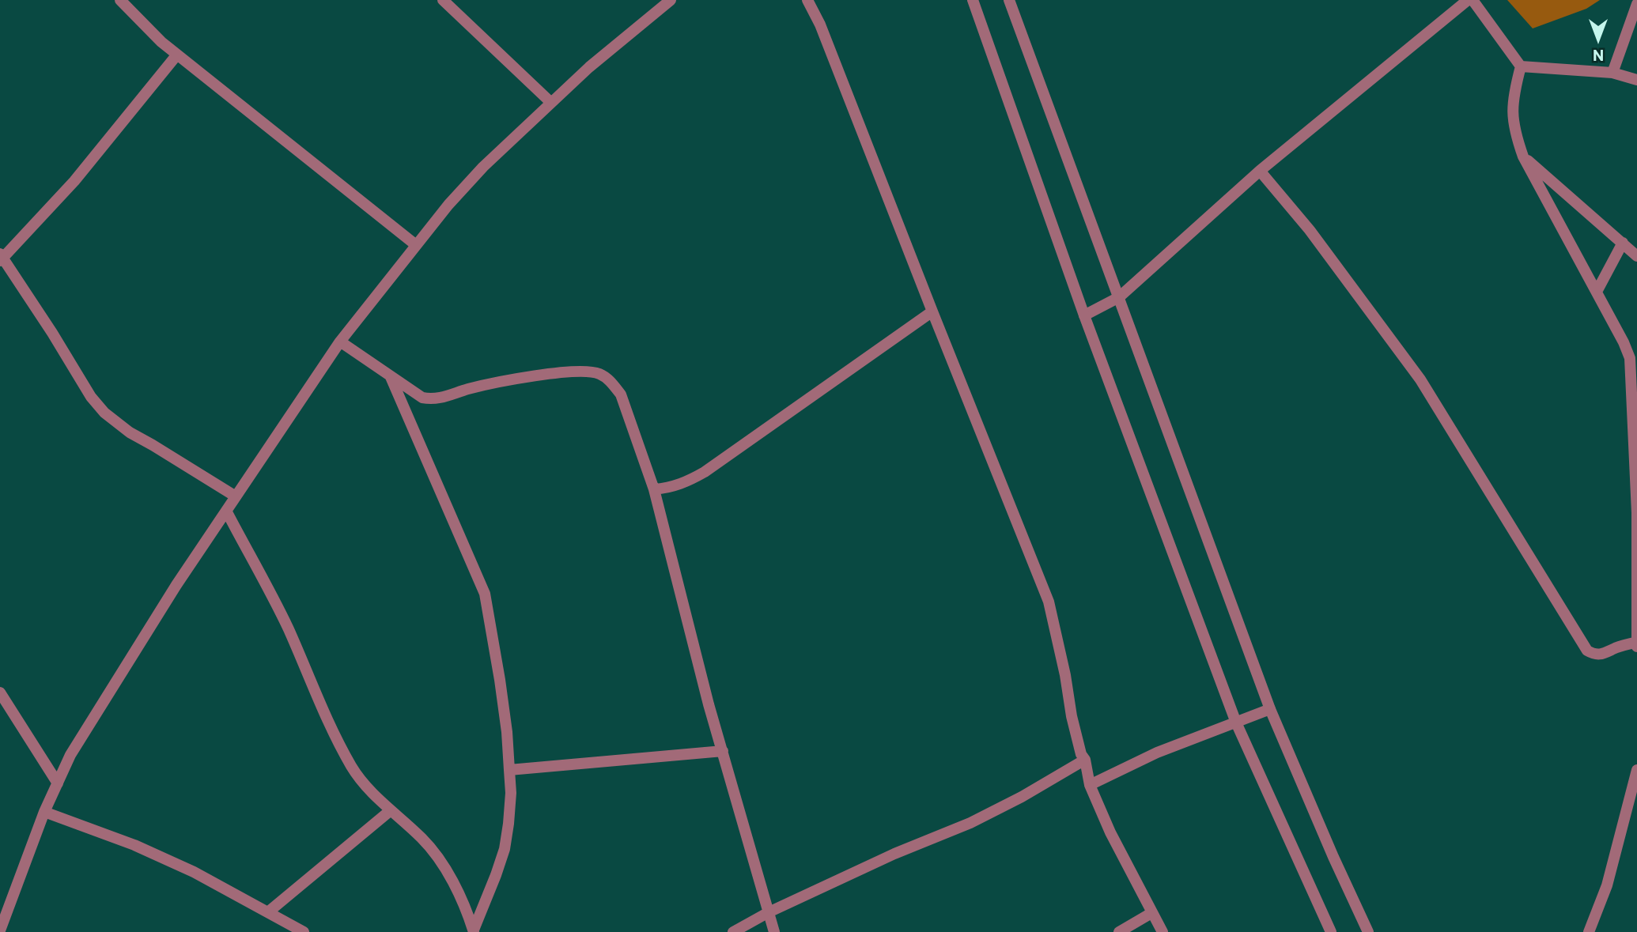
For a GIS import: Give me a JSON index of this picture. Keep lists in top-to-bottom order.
{
  "north": "bottom"
}
